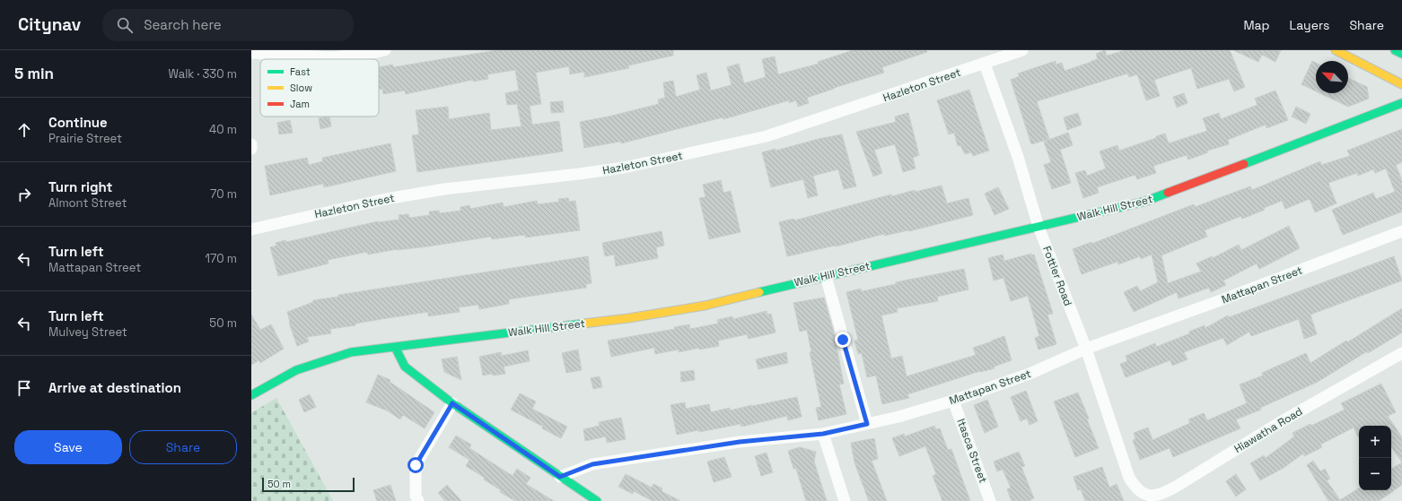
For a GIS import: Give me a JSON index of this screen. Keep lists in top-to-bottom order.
{
  "streets": {
    "main road": ["Walk Hill Street"],
    "street": [
      "Hazleton Street",
      "Fottler Road",
      "Mattapan Street",
      "Hiawatha Road",
      "Itasca Street"
    ]
  },
  "crossings": [
    ["Hazleton Street", "Fottler Road"],
    ["Walk Hill Street", "Fottler Road"],
    ["Fottler Road", "Mattapan Street"],
    ["Fottler Road", "Hiawatha Road"],
    ["Mattapan Street", "Itasca Street"]
  ],
  "legend": ["Fast", "Slow", "Jam"],
  "scale_bar": "50 m",
  "north": "top left",
  "page": {
    "header": "Citynav",
    "search": "Search here",
    "nav": ["Map", "Layers", "Share"],
    "heading": ["5 min", "Walk · 330 m"],
    "list": [
      ["Continue", "Prairie Street", "40 m"],
      ["Turn right", "Almont Street", "70 m"],
      ["Turn left", "Mattapan Street", "170 m"],
      ["Turn left", "Mulvey Street", "50 m"],
      "Arrive at destination"
    ],
    "buttons": ["Save", "Share"],
    "map_buttons": ["+", "−"],
    "scale": "50 m"
  }
}
